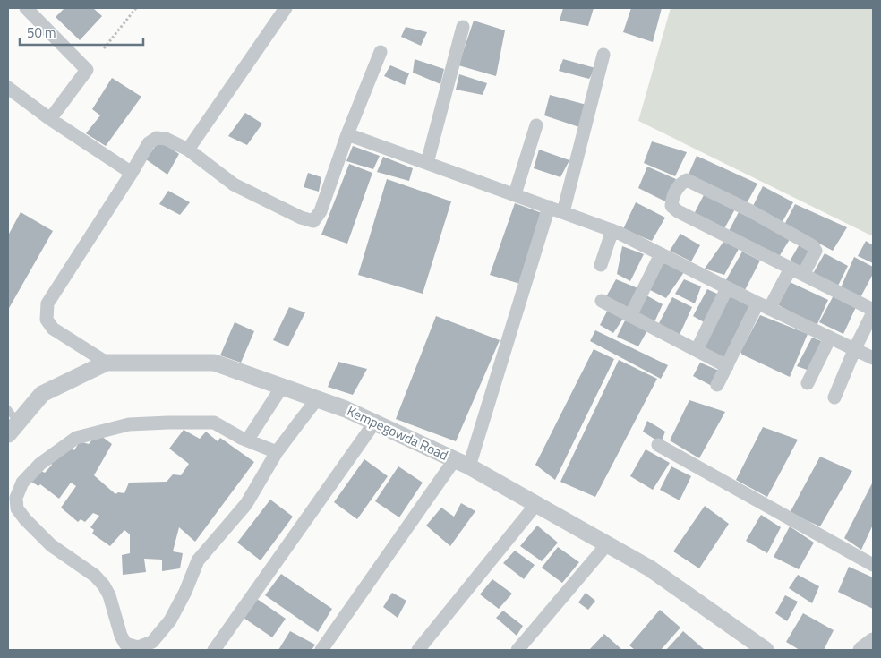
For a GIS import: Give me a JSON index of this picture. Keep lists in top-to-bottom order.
{
  "streets": {
    "street": ["Kempegowda Road"]
  },
  "scale_bar": "50 m"
}
